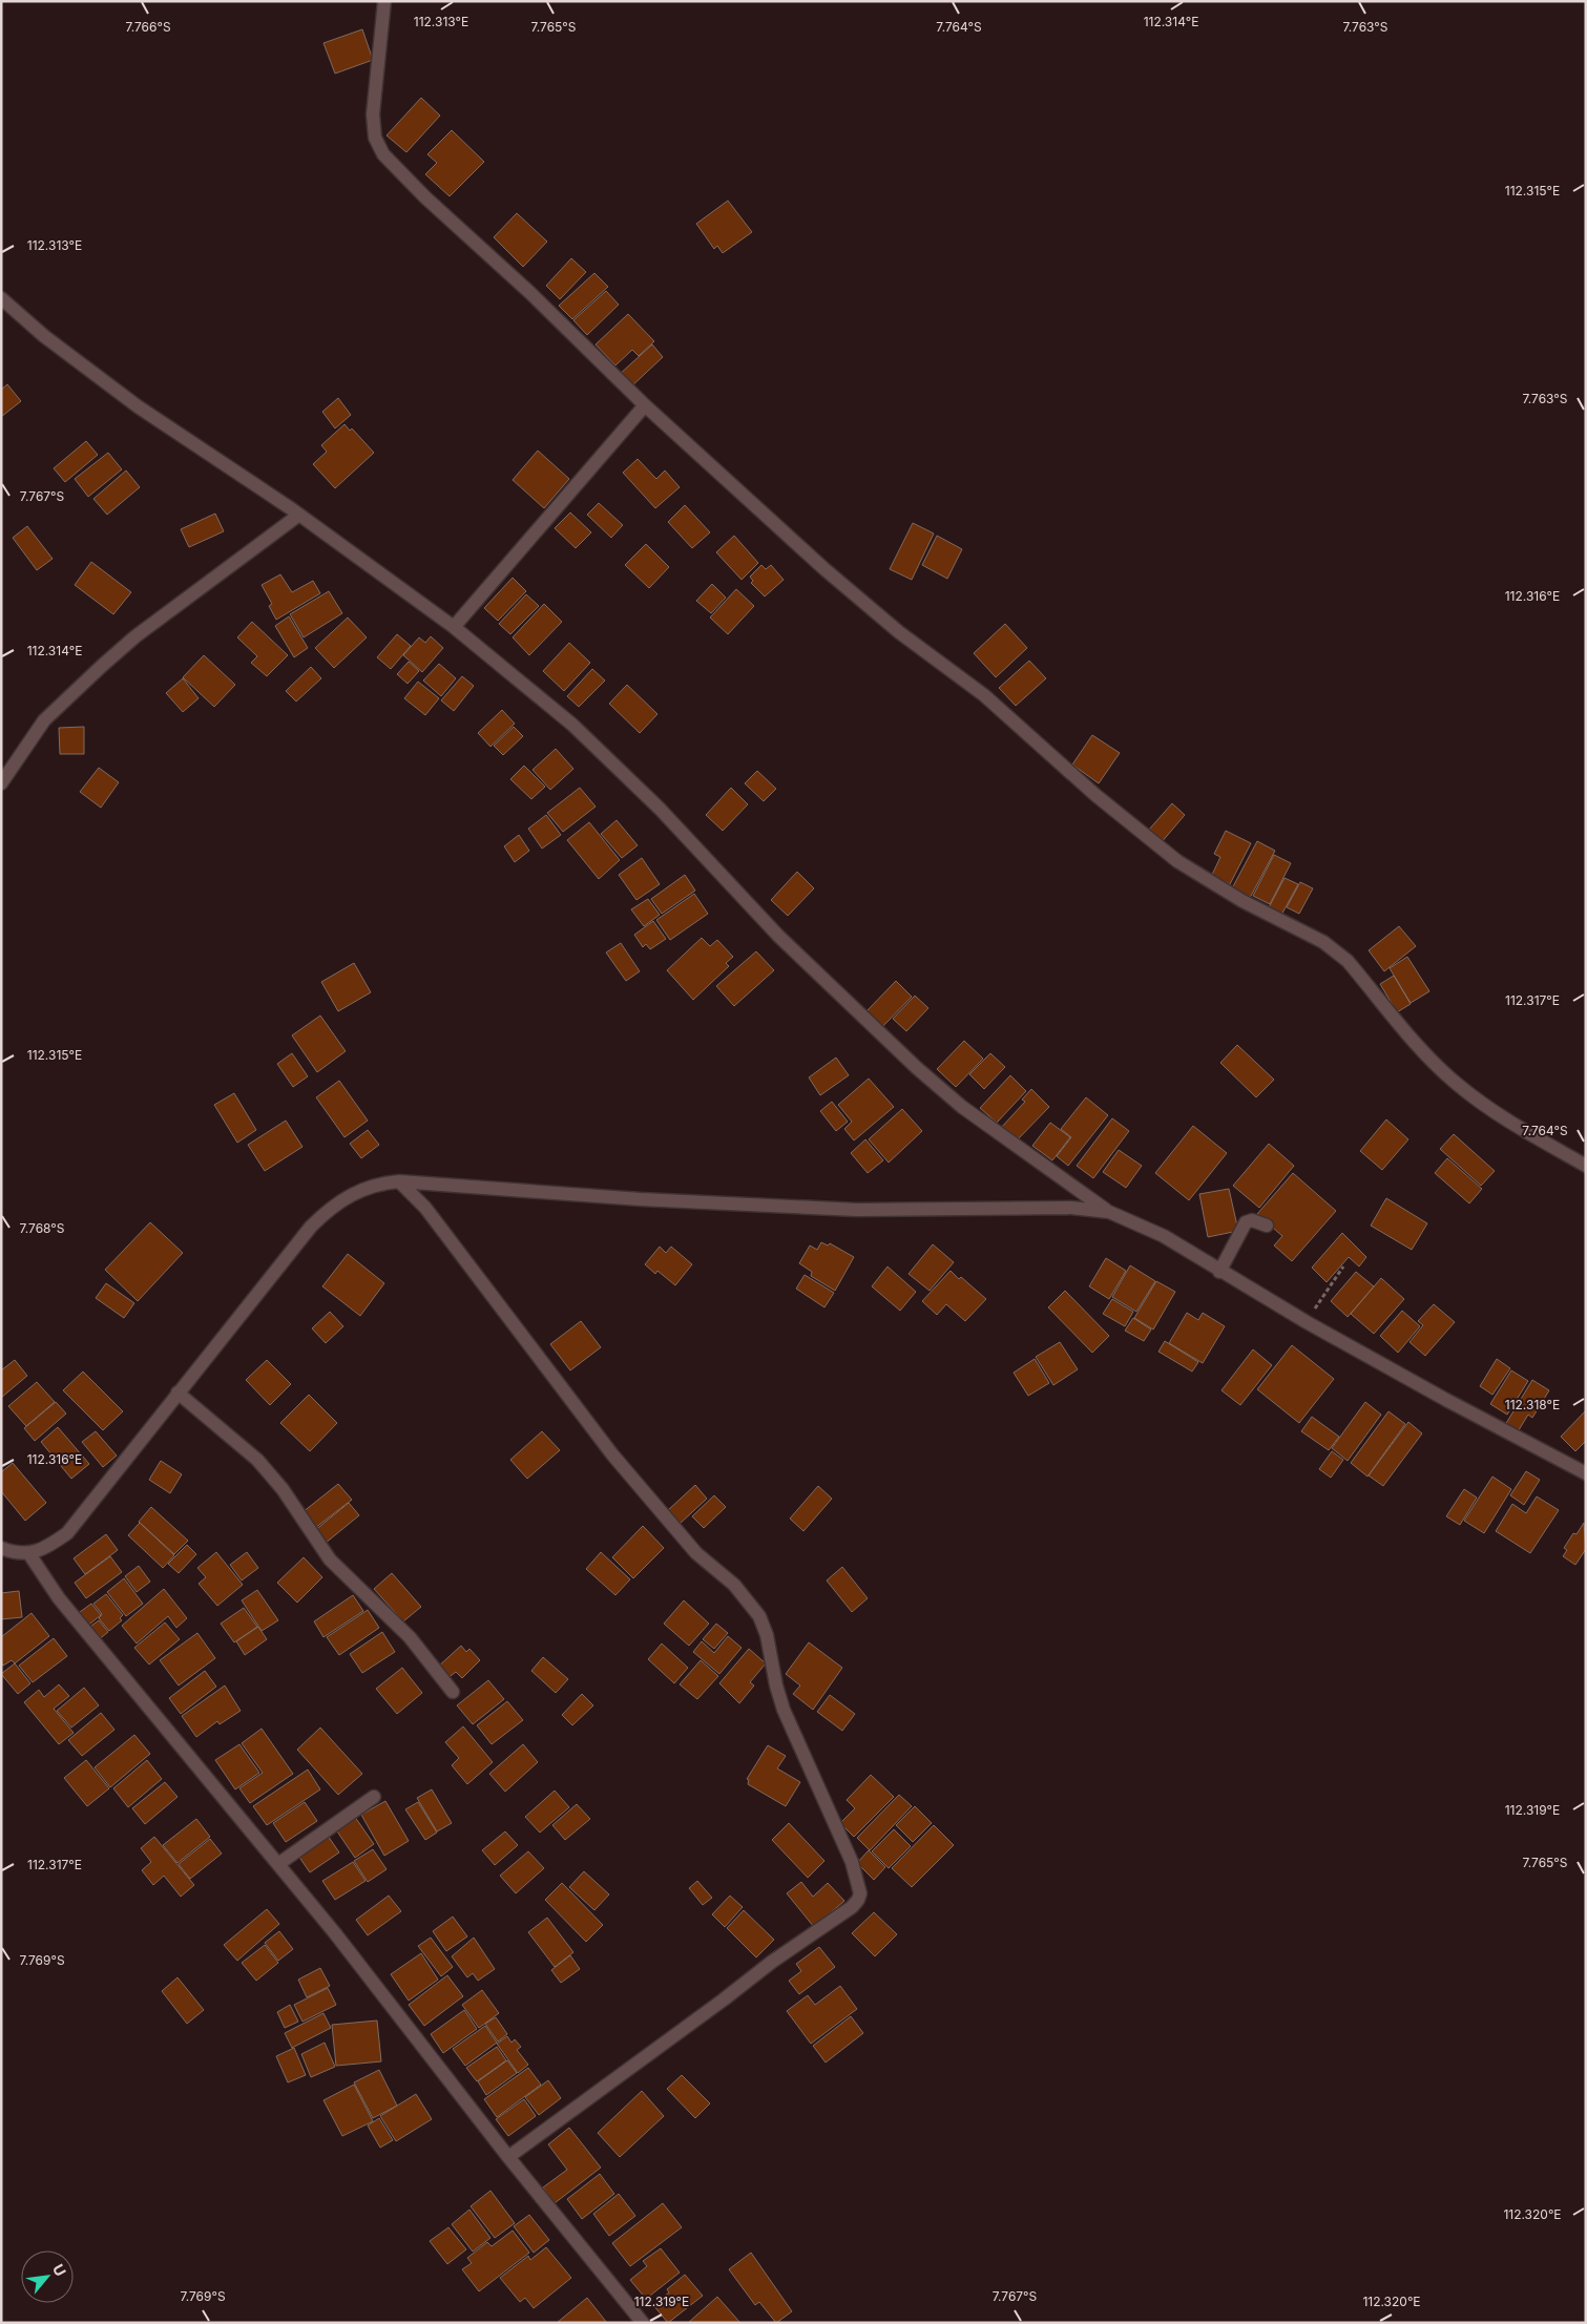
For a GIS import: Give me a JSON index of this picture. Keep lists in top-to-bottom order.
{
  "north": "top right",
  "coordinates": [
    "112.314°E",
    "112.313°E",
    "7.766°S",
    "7.765°S",
    "7.764°S",
    "7.763°S",
    "112.315°E",
    "7.767°S",
    "112.316°E",
    "112.317°E",
    "7.768°S",
    "112.318°E",
    "112.319°E",
    "7.769°S",
    "112.320°E"
  ]
}
